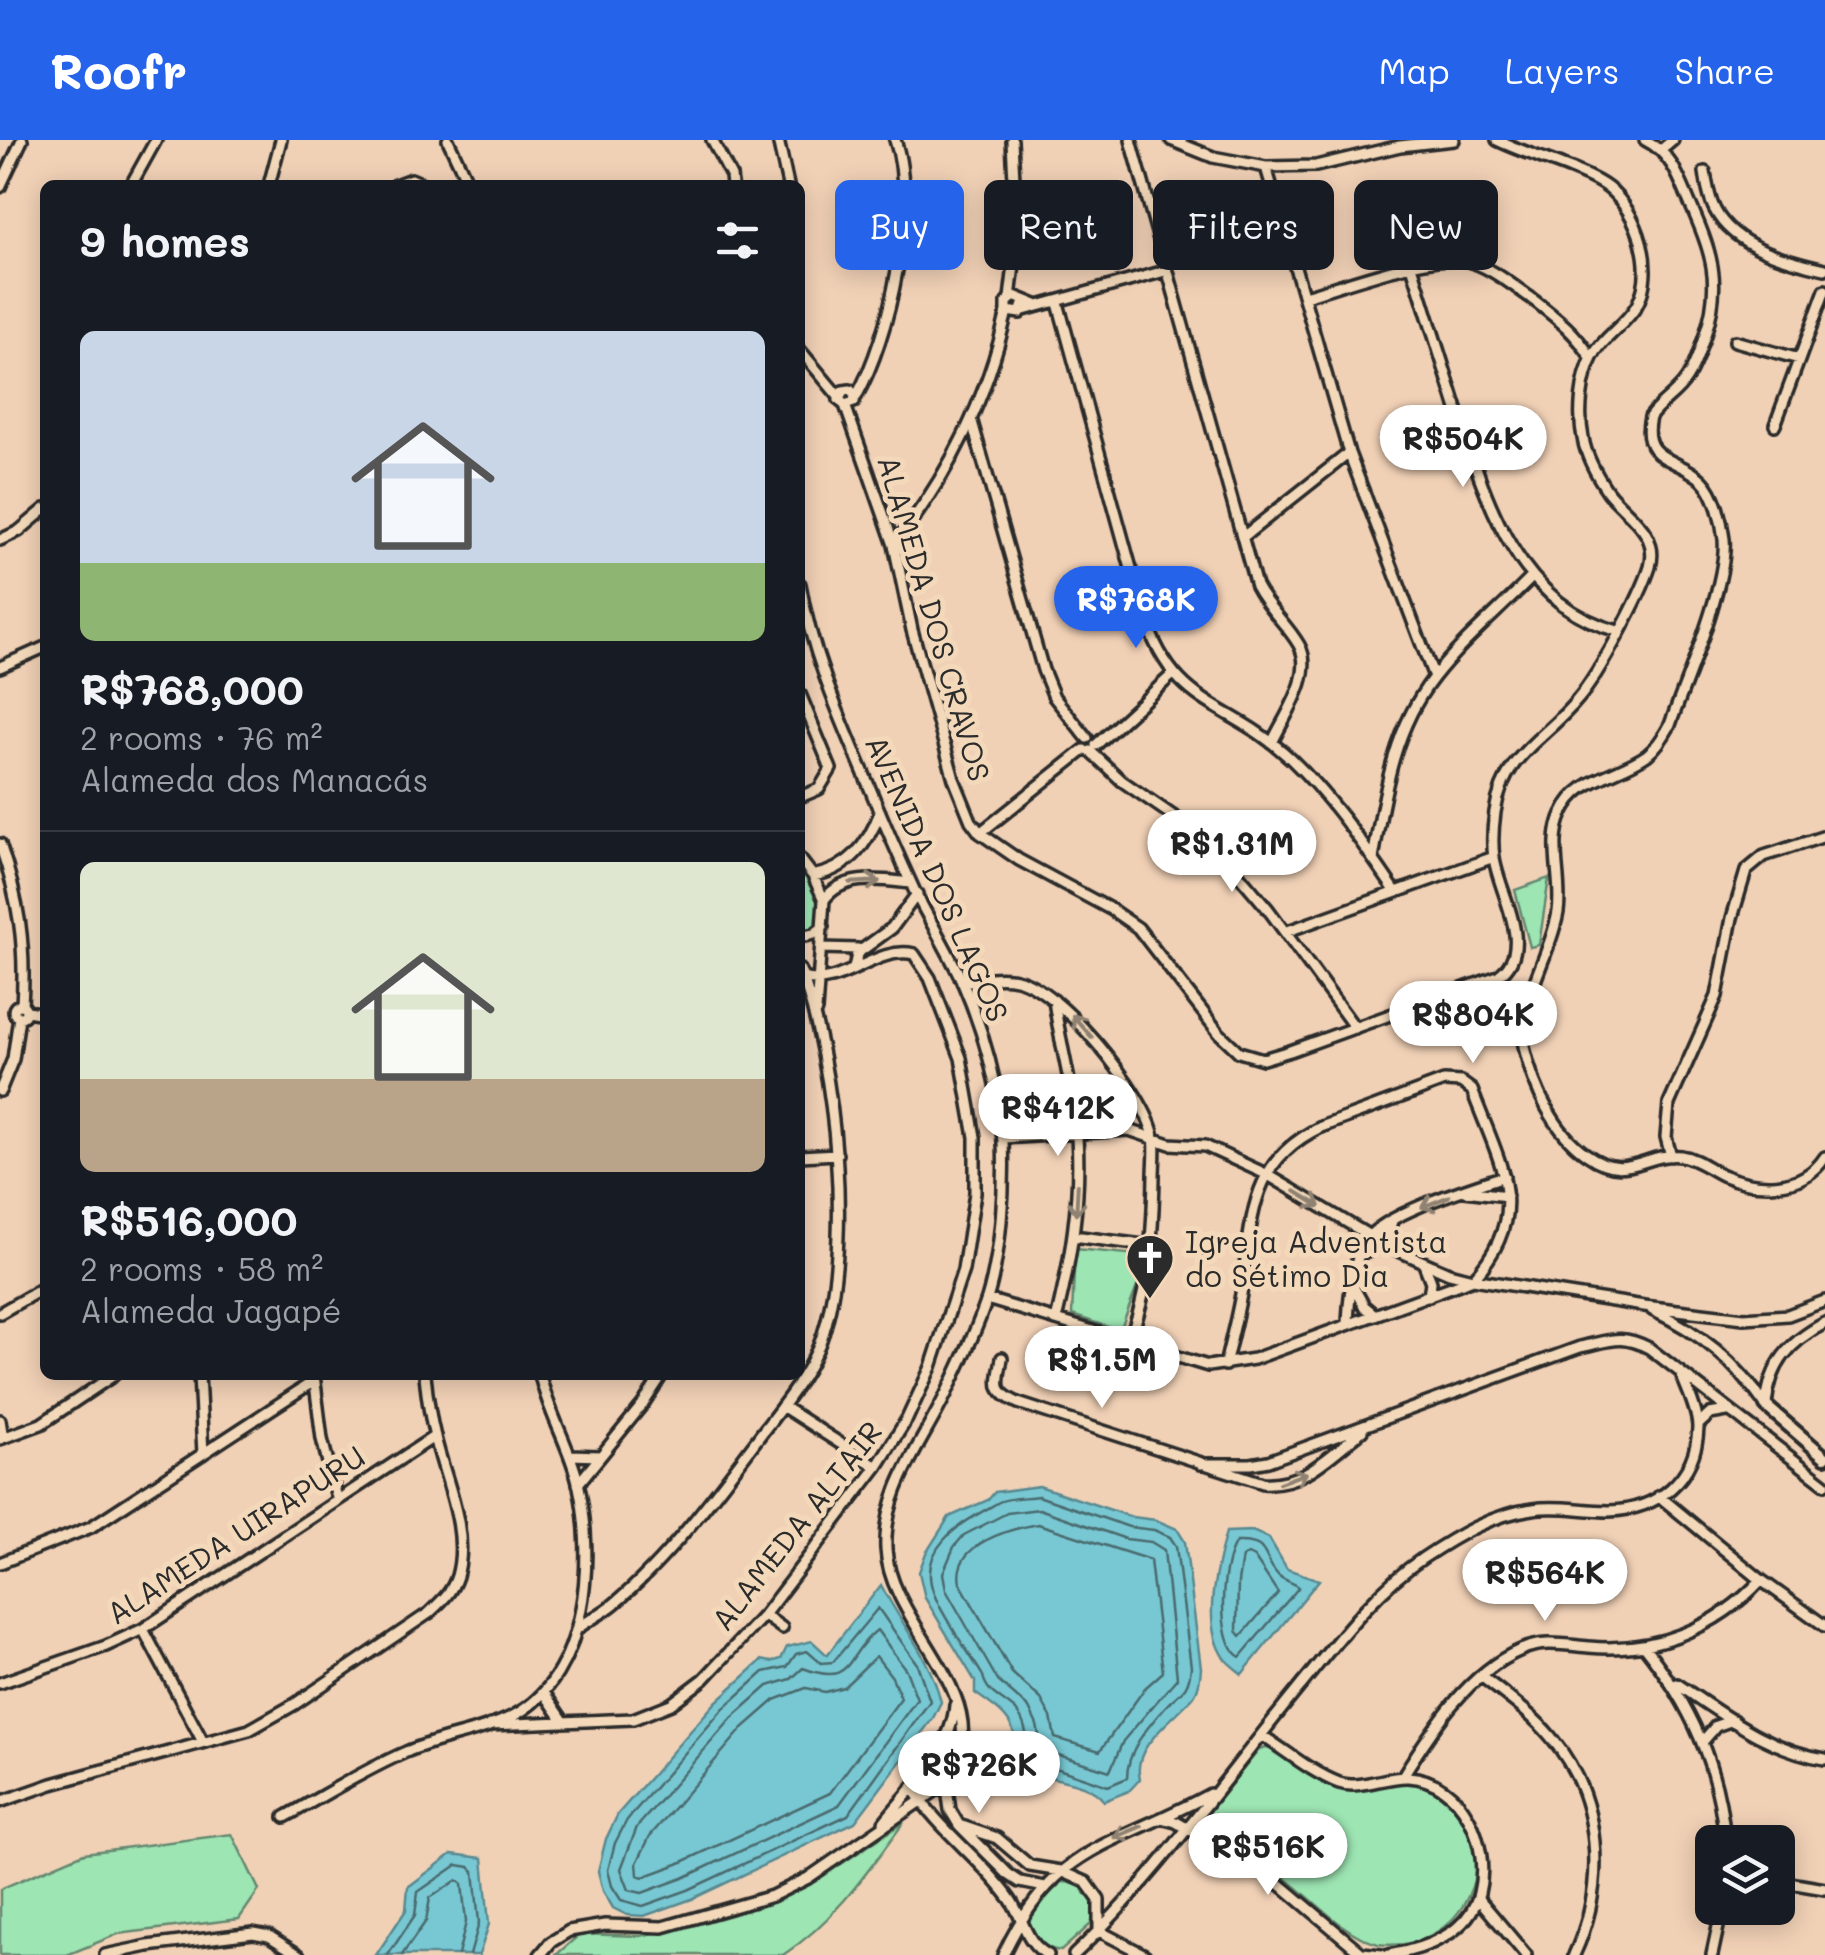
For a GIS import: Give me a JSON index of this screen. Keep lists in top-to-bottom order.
{
  "streets": {
    "street": [
      "ALAMEDA DOS CRAVOS",
      "AVENIDA DOS LAGOS",
      "ALAMEDA ALTAIR",
      "ALAMEDA UIRAPURU"
    ]
  },
  "places": {
    "church": ["Igreja Adventista do Sétimo Dia"]
  },
  "page": {
    "header": "Roofr",
    "nav": ["Map", "Layers", "Share"],
    "chip": [
      "Buy",
      "Rent",
      "Filters",
      "New"
    ],
    "heading": "9 homes",
    "list": [
      {
        "name": "R$768,000",
        "note": "2 rooms · 76 m² · Alameda dos Manacás"
      },
      {
        "name": "R$516,000",
        "note": "2 rooms · 58 m² · Alameda Jagapé"
      }
    ],
    "price": [
      "R$504K",
      "R$768K",
      "R$1.31M",
      "R$804K",
      "R$412K",
      "R$1.5M",
      "R$564K",
      "R$726K",
      "R$516K"
    ]
  }
}
